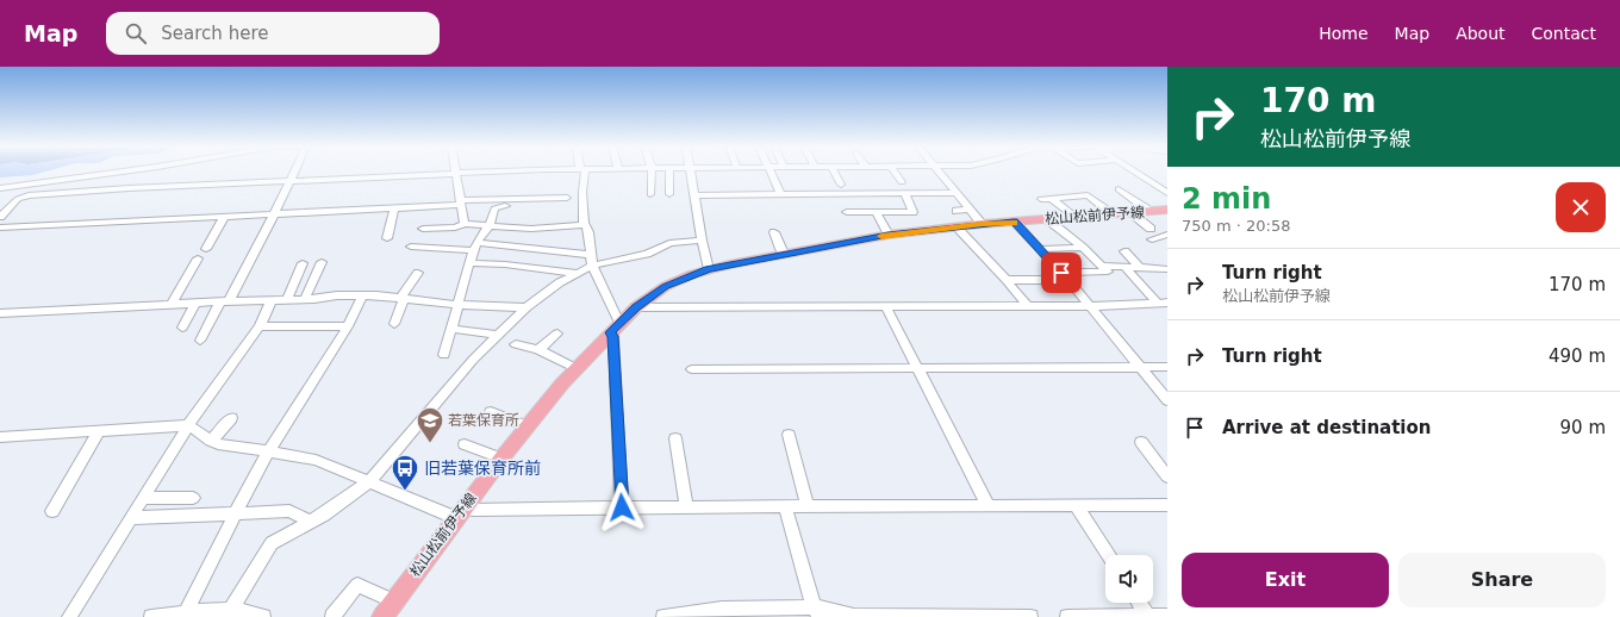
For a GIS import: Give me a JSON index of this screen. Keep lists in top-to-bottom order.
{
  "streets": {
    "main road": ["松山松前伊予線"]
  },
  "places": {
    "school or university": ["若葉保育所"],
    "bus stop": ["旧若葉保育所前"]
  },
  "page": {
    "header": "Map",
    "search": "Search here",
    "nav": [
      "Home",
      "Map",
      "About",
      "Contact"
    ],
    "turn": ["170 m", "松山松前伊予線"],
    "heading": ["2 min", "750 m · 20:58"],
    "list": [
      {
        "name": "Turn right",
        "note": "松山松前伊予線",
        "value": "170 m"
      },
      {
        "name": "Turn right",
        "value": "490 m"
      },
      {
        "name": "Arrive at destination",
        "value": "90 m"
      }
    ],
    "buttons": ["Exit", "Share"]
  }
}
